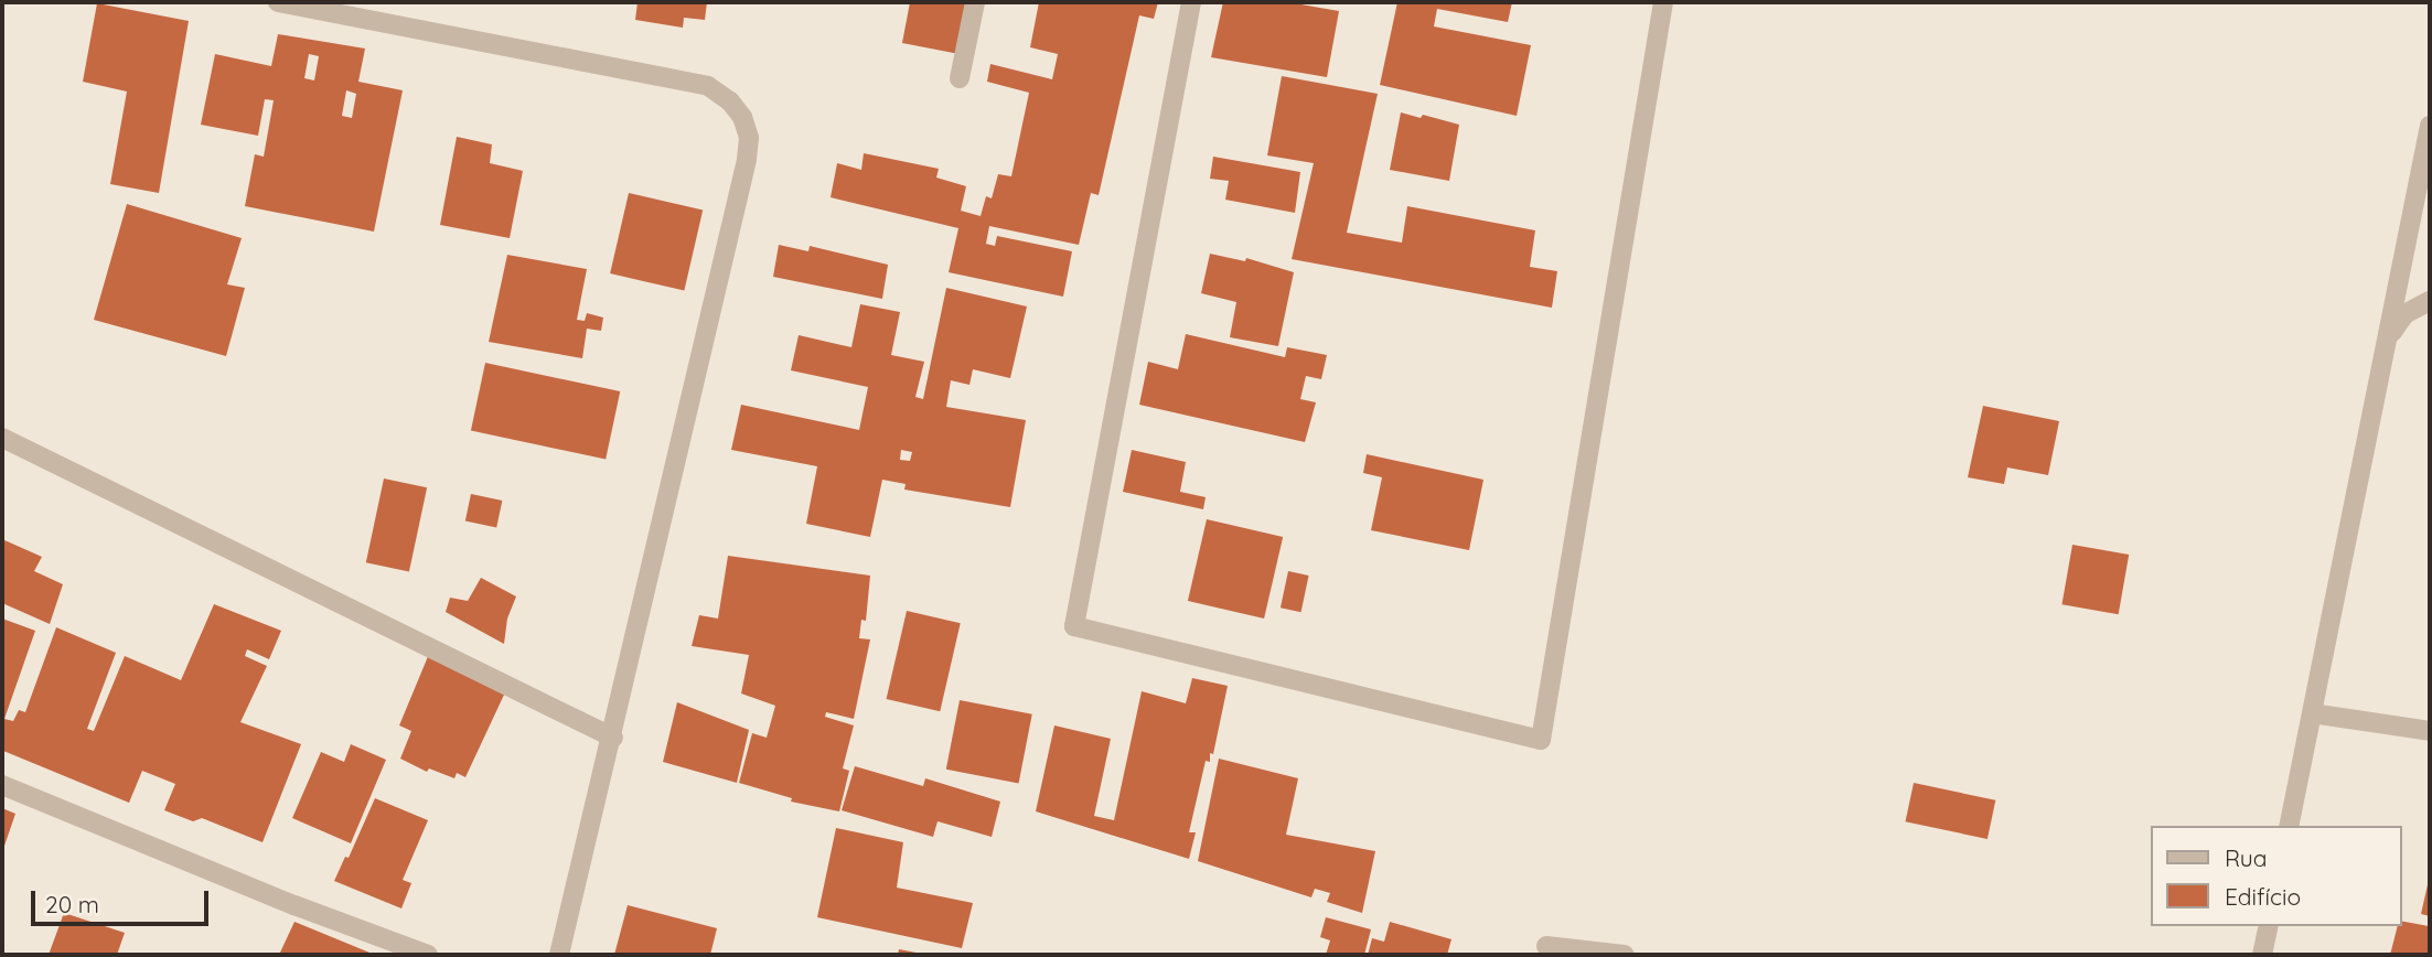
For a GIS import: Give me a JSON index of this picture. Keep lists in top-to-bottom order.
{
  "legend": ["Rua", "Edifício"],
  "scale_bar": "20 m"
}
